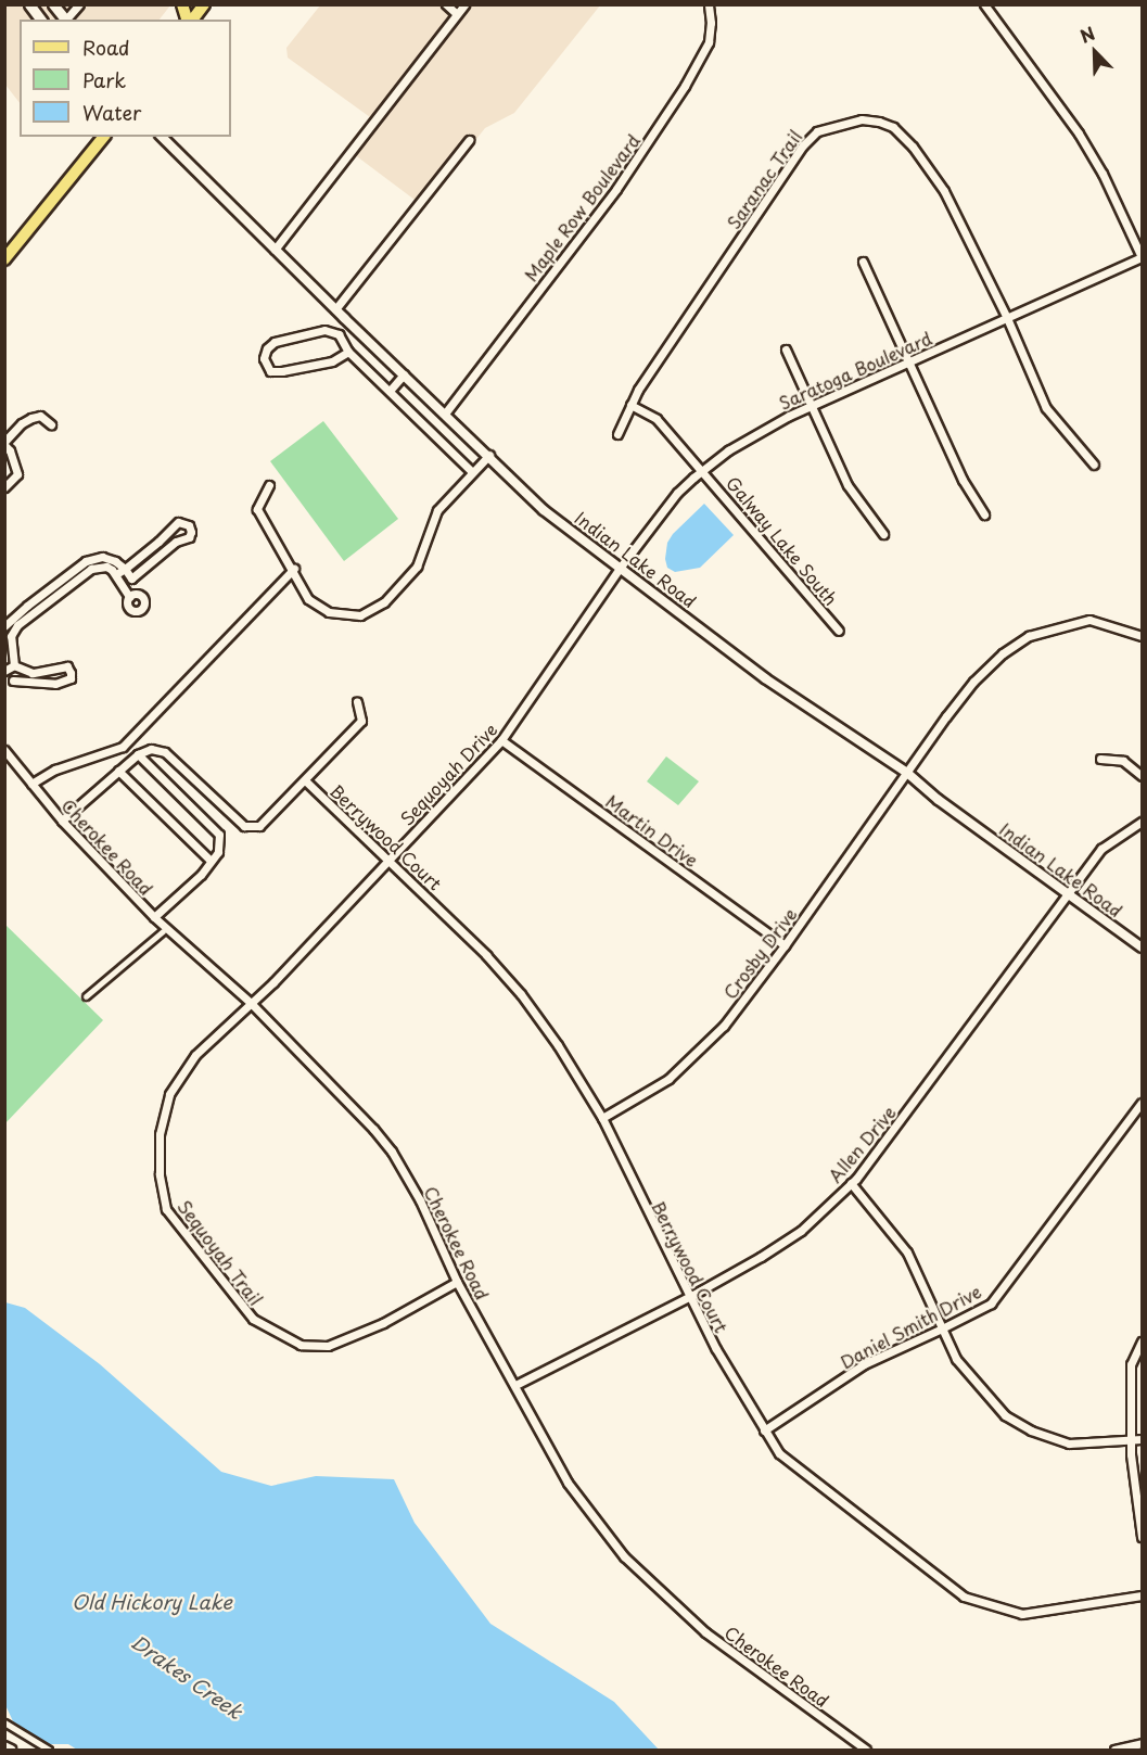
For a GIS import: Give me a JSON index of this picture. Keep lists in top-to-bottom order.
{
  "streets": {
    "street": [
      "Saranac Trail",
      "Maple Row Boulevard",
      "Saratoga Boulevard",
      "Galway Lake South",
      "Indian Lake Road",
      "Sequoyah Drive",
      "Martin Drive",
      "Berrywood Court",
      "Cherokee Road",
      "Crosby Drive",
      "Allen Drive",
      "Sequoyah Trail",
      "Daniel Smith Drive"
    ]
  },
  "crossings": [
    ["Saranac Trail", "Saratoga Boulevard"],
    ["Saranac Trail", "Galway Lake South"],
    ["Maple Row Boulevard", "Indian Lake Road"],
    ["Saratoga Boulevard", "Galway Lake South"],
    ["Saratoga Boulevard", "Indian Lake Road"],
    ["Saratoga Boulevard", "Sequoyah Drive"],
    ["Indian Lake Road", "Sequoyah Drive"],
    ["Indian Lake Road", "Crosby Drive"],
    ["Indian Lake Road", "Allen Drive"],
    ["Sequoyah Drive", "Martin Drive"],
    ["Sequoyah Drive", "Berrywood Court"],
    ["Sequoyah Drive", "Sequoyah Trail"],
    ["Martin Drive", "Crosby Drive"],
    ["Berrywood Court", "Crosby Drive"],
    ["Berrywood Court", "Allen Drive"],
    ["Berrywood Court", "Daniel Smith Drive"],
    ["Cherokee Road", "Allen Drive"],
    ["Cherokee Road", "Sequoyah Trail"]
  ],
  "water": ["Old Hickory Lake", "Drakes Creek"],
  "legend": ["Road", "Park", "Water"],
  "north": "top left"
}
